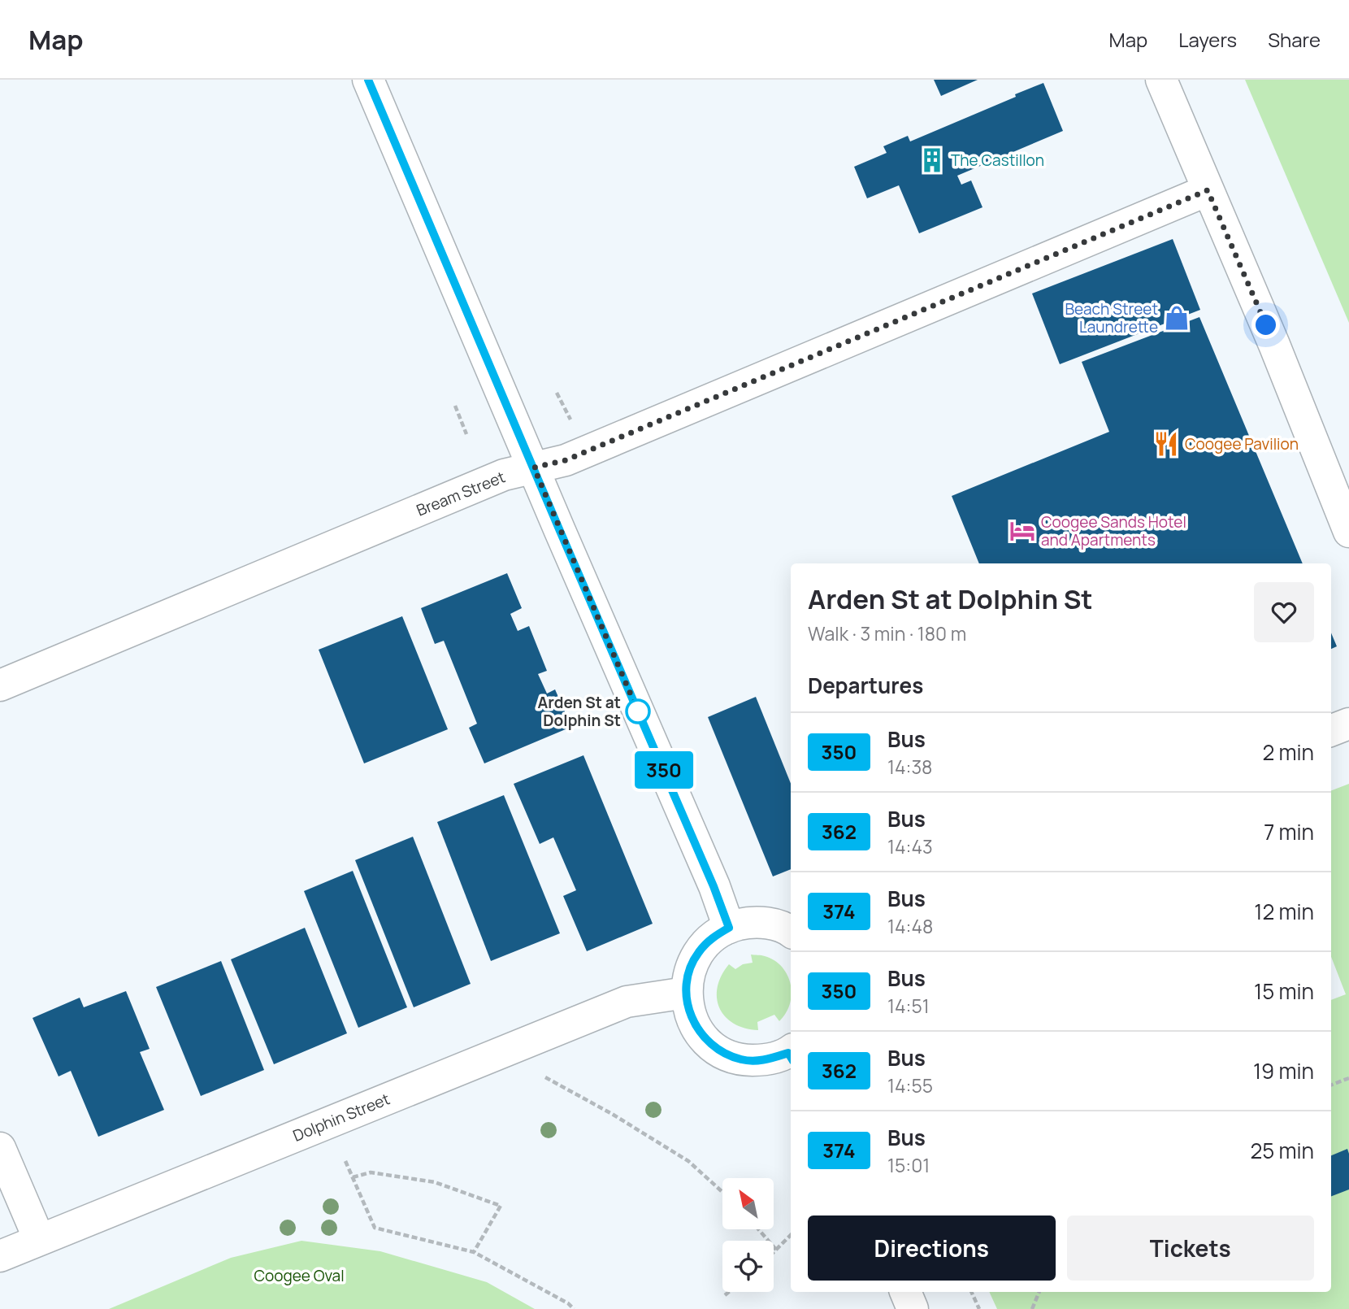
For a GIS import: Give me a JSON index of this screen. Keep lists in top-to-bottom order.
{
  "streets": {
    "street": ["Bream Street", "Dolphin Street"]
  },
  "parks": ["Coogee Oval"],
  "places": {
    "building": ["The Castillon"],
    "shop": ["Beach Street Laundrette"],
    "restaurant": ["Coogee Pavilion"],
    "hotel": ["Coogee Sands Hotel and Apartments"],
    "other": ["Arden St at Dolphin St"]
  },
  "lines": ["bus line 350"],
  "north": "top left",
  "page": {
    "header": "Map",
    "nav": ["Map", "Layers", "Share"],
    "on_map": "350",
    "heading": [
      ["Arden St at Dolphin St", "Walk · 3 min · 180 m"],
      "Departures"
    ],
    "list": [
      {
        "mark": "350",
        "name": "Bus",
        "note": "14:38",
        "value": "2 min"
      },
      {
        "mark": "362",
        "name": "Bus",
        "note": "14:43",
        "value": "7 min"
      },
      {
        "mark": "374",
        "name": "Bus",
        "note": "14:48",
        "value": "12 min"
      },
      {
        "mark": "350",
        "name": "Bus",
        "note": "14:51",
        "value": "15 min"
      },
      {
        "mark": "362",
        "name": "Bus",
        "note": "14:55",
        "value": "19 min"
      },
      {
        "mark": "374",
        "name": "Bus",
        "note": "15:01",
        "value": "25 min"
      }
    ],
    "buttons": ["Directions", "Tickets"]
  }
}
